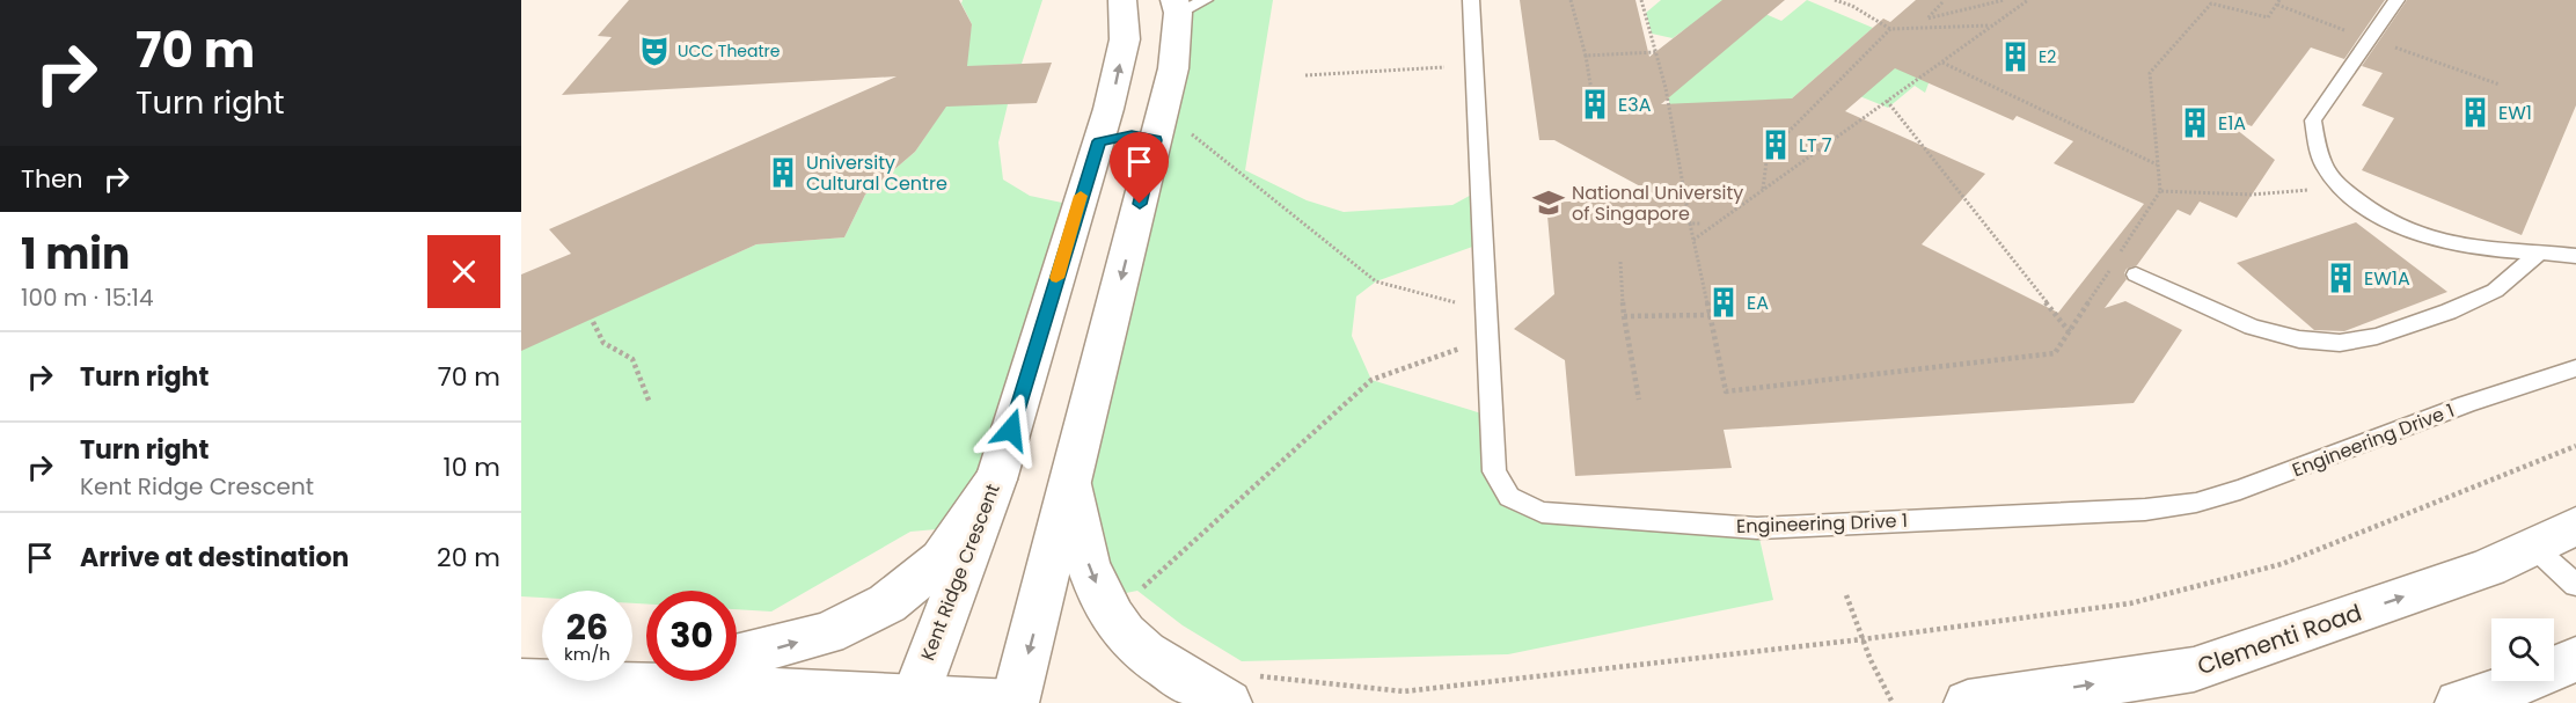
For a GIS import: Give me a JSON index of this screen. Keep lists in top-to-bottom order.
{
  "streets": {
    "street": ["Kent Ridge Crescent", "Clementi Road"],
    "lane": ["Engineering Drive 1"]
  },
  "one_way": ["Clementi Road"],
  "places": {
    "theatre": ["UCC Theatre"],
    "building": [
      "E2",
      "E3A",
      "EW1",
      "E1A",
      "LT 7",
      "University Cultural Centre",
      "EW1A",
      "EA"
    ],
    "school or university": ["National University of Singapore"]
  },
  "page": {
    "turn": ["70 m", "Turn right"],
    "then": "Then",
    "heading": ["1 min", "100 m · 15:14"],
    "list": [
      {
        "name": "Turn right",
        "value": "70 m"
      },
      {
        "name": "Turn right",
        "note": "Kent Ridge Crescent",
        "value": "10 m"
      },
      {
        "name": "Arrive at destination",
        "value": "20 m"
      }
    ],
    "speed": "26 km/h",
    "limit": "30"
  }
}
